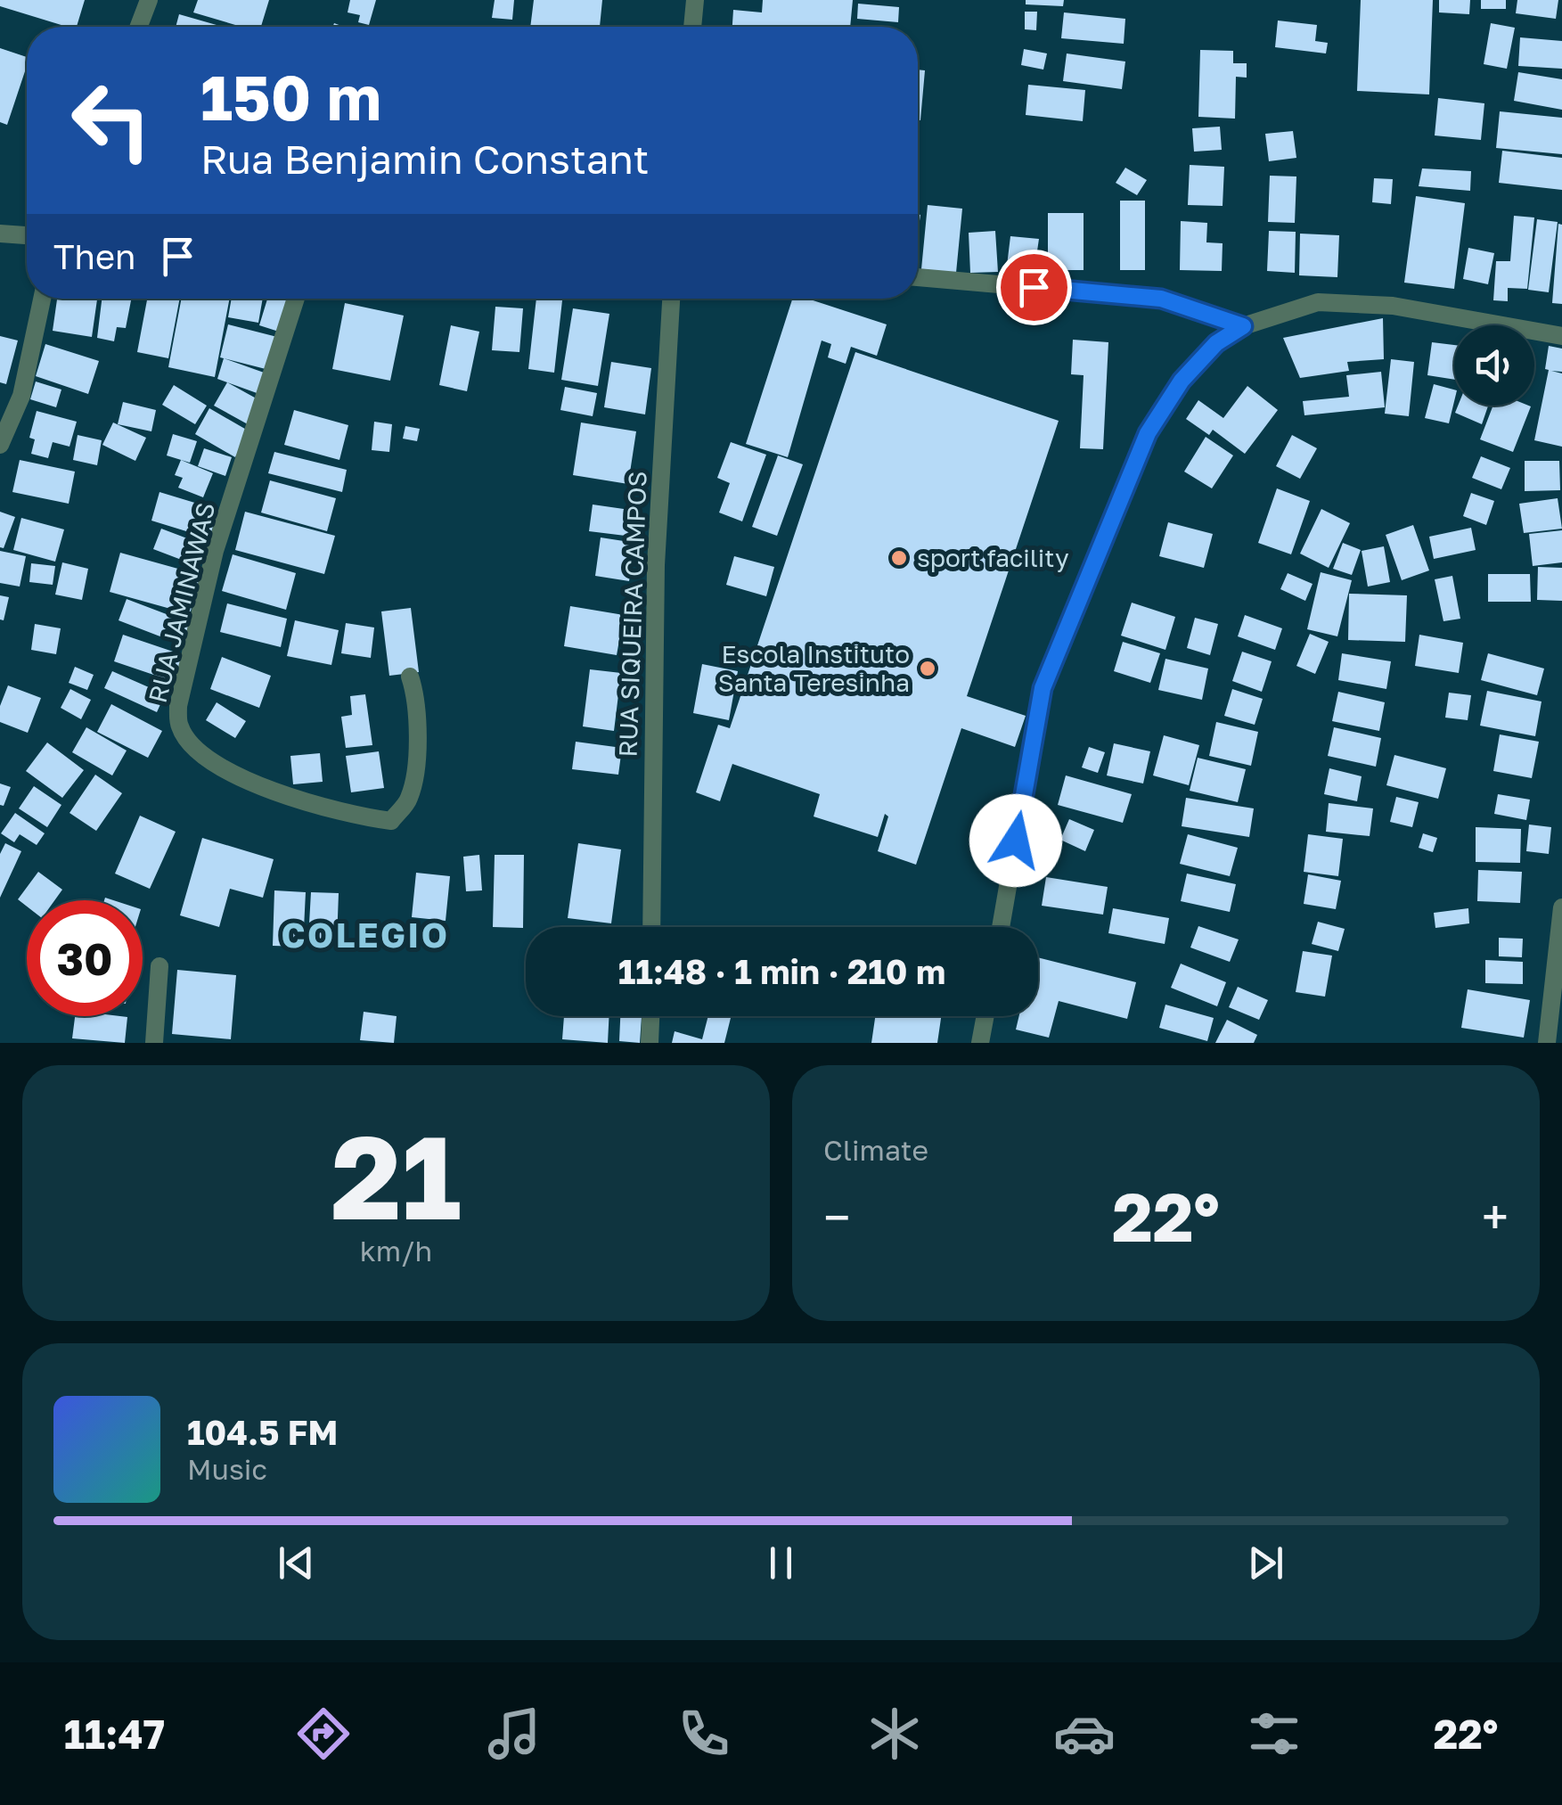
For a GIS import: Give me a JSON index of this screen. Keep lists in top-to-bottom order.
{
  "streets": {
    "street": ["RUA JAMINAWAS", "RUA SIQUEIRA CAMPOS"]
  },
  "districts": ["COLEGIO"],
  "places": ["sport facility", "Escola Instituto Santa Teresinha"],
  "page": {
    "turn": ["150 m", "Rua Benjamin Constant"],
    "then": "Then",
    "limit": "30",
    "trip": "11:48 · 1 min · 210 m",
    "tile": [
      ["21", "km/h"],
      "Climate"
    ],
    "heat": ["−", "22°", "+"],
    "song": ["104.5 FM", "Music"],
    "tabs": ["11:47", "22°"]
  }
}
